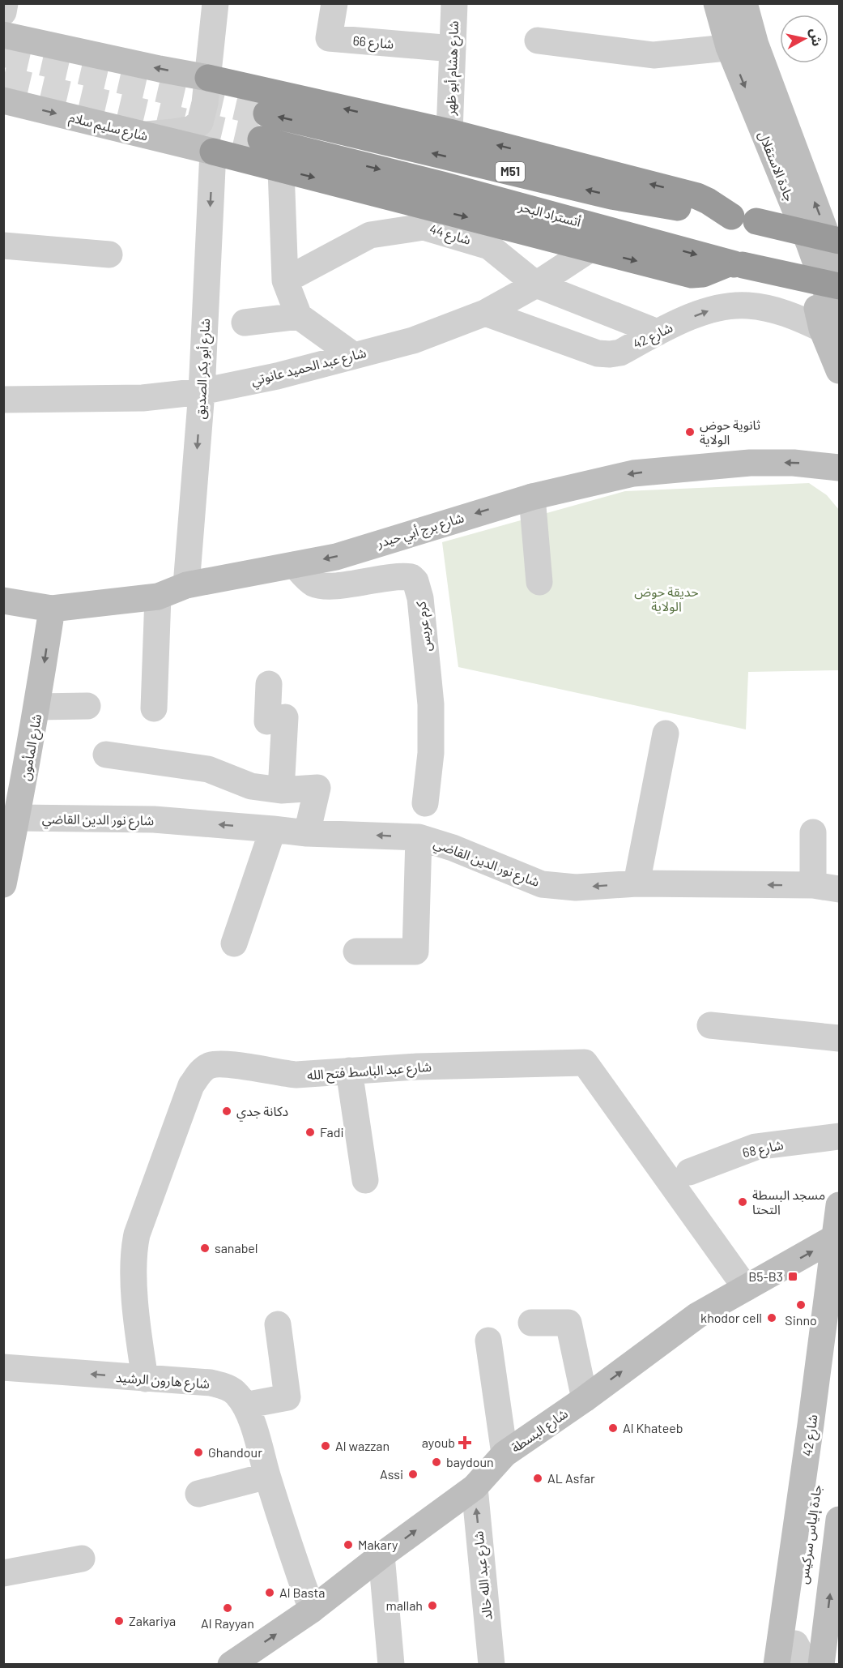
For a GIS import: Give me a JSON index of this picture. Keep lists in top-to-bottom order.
{
  "streets": {
    "highway": ["M51", "أتستراد البحر"],
    "main road": [
      "شارع سليم سلام",
      "جادة الاستقلال",
      "شارع 42",
      "شارع برج أبي حيدر",
      "شارع المأمون",
      "شارع البسطة",
      "جادة إلياس سركيس"
    ],
    "street": [
      "شارع 66",
      "شارع هشام أبو ظهر",
      "شارع 44",
      "شارع عبد الحميد عانوتي",
      "شارع أبو بكر الصديق",
      "كرم عريس",
      "شارع نور الدين القاضي",
      "شارع عبد الباسط فتح الله",
      "شارع 68",
      "شارع هارون الرشيد",
      "شارع عبد الله خالد"
    ]
  },
  "crossings": [
    ["شارع 66", "شارع هشام أبو ظهر"],
    ["شارع سليم سلام", "شارع أبو بكر الصديق"],
    ["جادة الاستقلال", "M51"],
    ["جادة الاستقلال", "شارع 42"],
    ["شارع 44", "شارع 42"],
    ["شارع 44", "شارع عبد الحميد عانوتي"],
    ["شارع 42", "شارع عبد الحميد عانوتي"],
    ["شارع 42", "شارع البسطة"],
    ["شارع عبد الحميد عانوتي", "شارع أبو بكر الصديق"],
    ["شارع أبو بكر الصديق", "شارع برج أبي حيدر"],
    ["شارع برج أبي حيدر", "كرم عريس"],
    ["شارع برج أبي حيدر", "شارع المأمون"],
    ["شارع المأمون", "شارع نور الدين القاضي"],
    ["شارع عبد الباسط فتح الله", "شارع هارون الرشيد"],
    ["شارع عبد الباسط فتح الله", "شارع البسطة"],
    ["شارع هارون الرشيد", "شارع البسطة"],
    ["شارع البسطة", "شارع عبد الله خالد"]
  ],
  "one_way": ["شارع برج أبي حيدر", "شارع المأمون", "شارع البسطة"],
  "parks": ["حديقة حوض الولاية"],
  "places": {
    "other": [
      "ثانوية حوض الولاية",
      "دكانة جدي",
      "Fadi",
      "مسجد البسطة التحتا",
      "sanabel",
      "Sinno",
      "khodor cell",
      "Al Khateeb",
      "Al wazzan",
      "Ghandour",
      "baydoun",
      "Assi",
      "AL Asfar",
      "Makary",
      "Al Basta",
      "mallah",
      "Al Rayyan",
      "Zakariya"
    ],
    "transit": ["B5-B3"],
    "health": ["ayoub"]
  },
  "north": "right"
}
